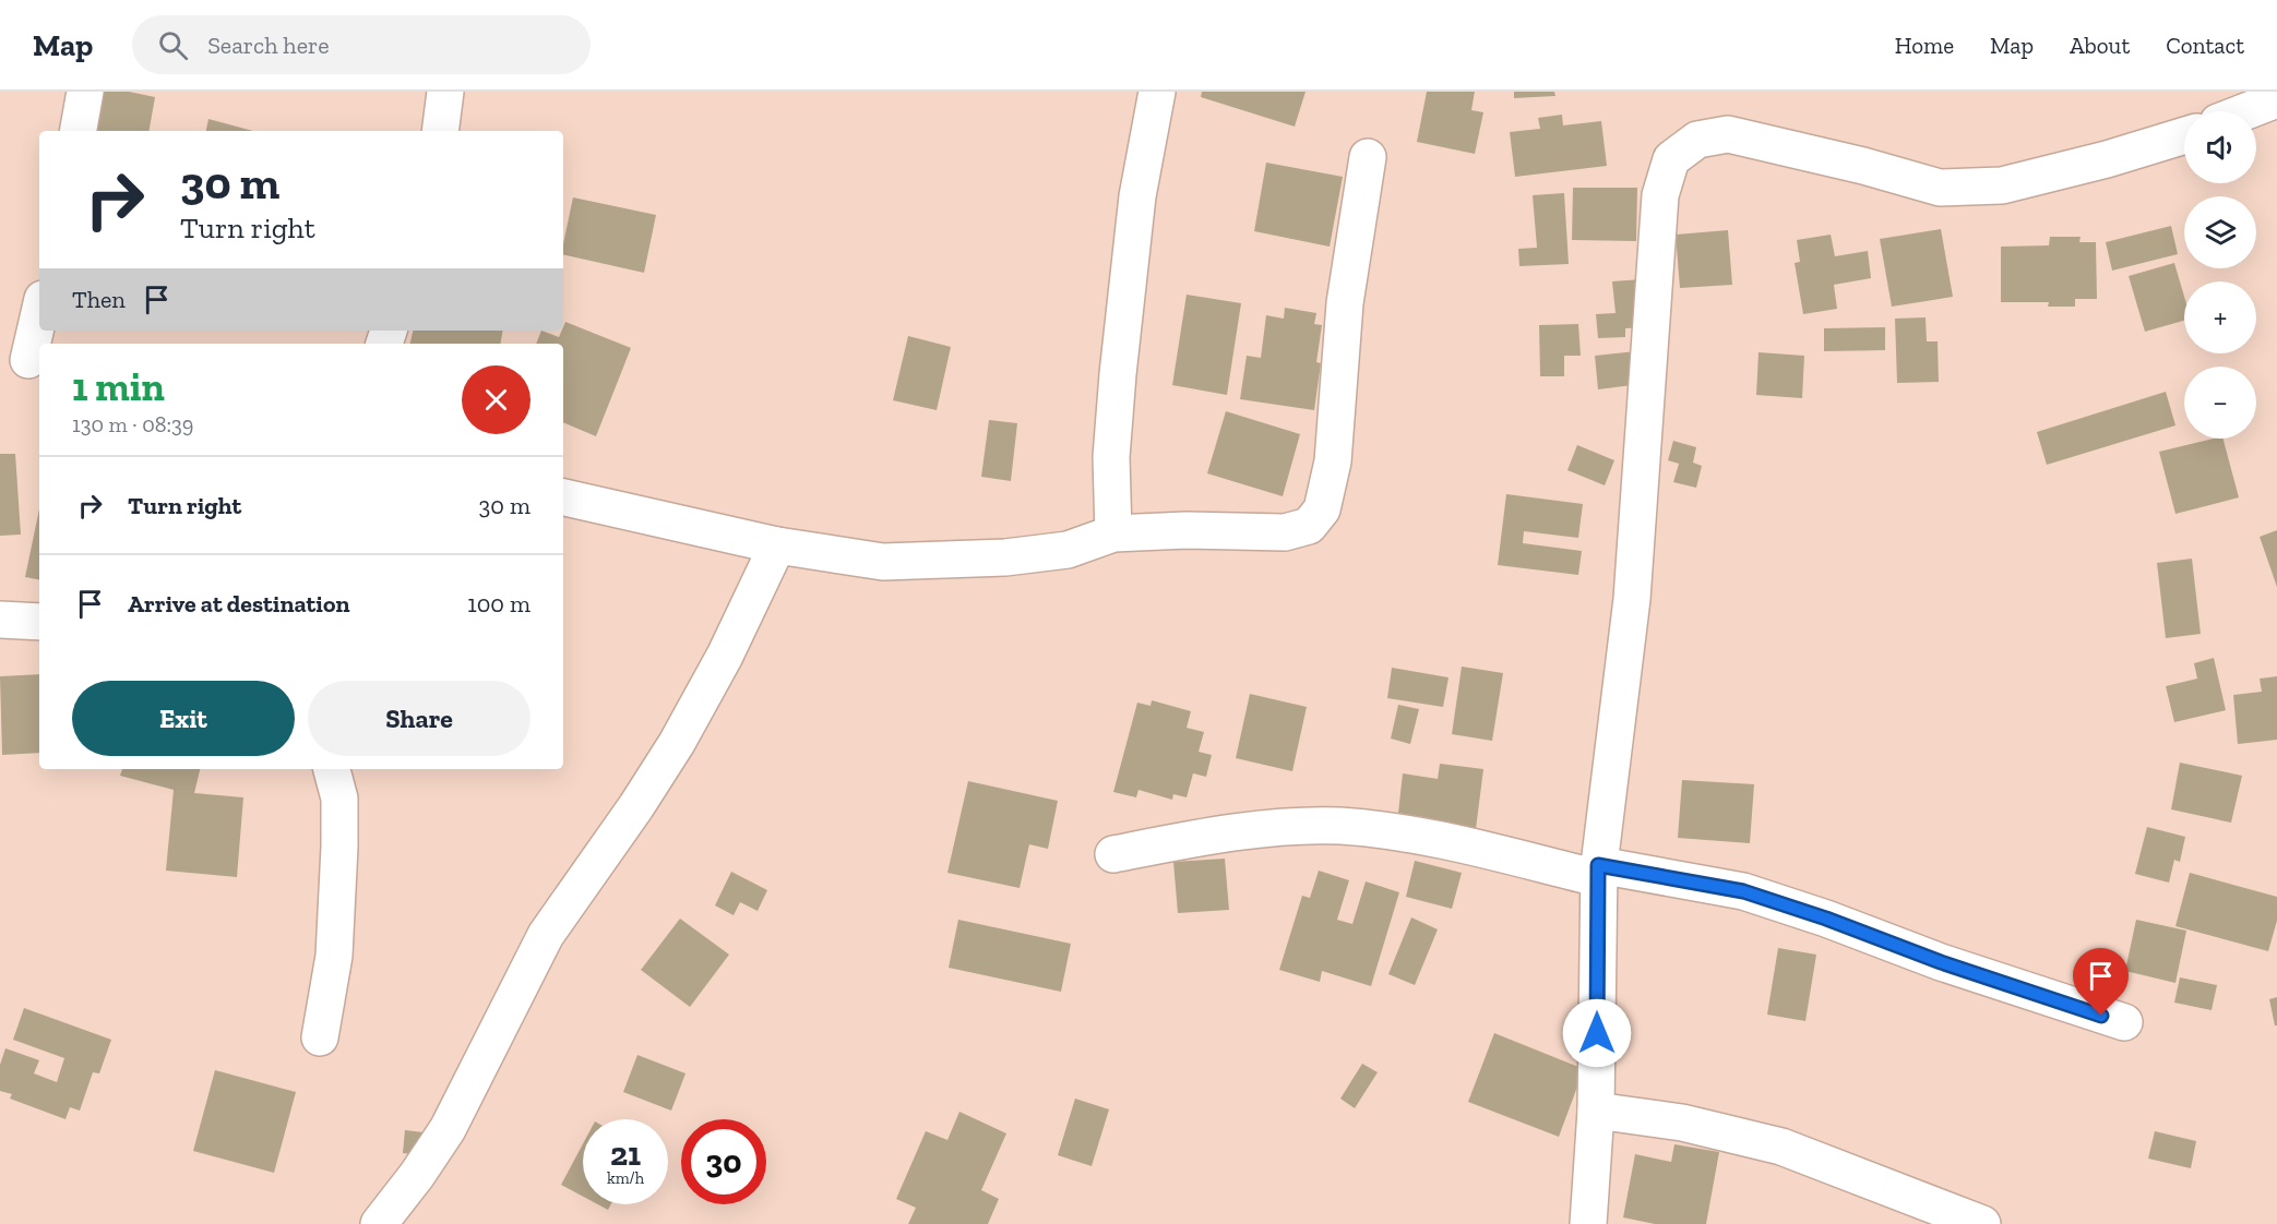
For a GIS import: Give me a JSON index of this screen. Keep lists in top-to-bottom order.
{
  "page": {
    "header": "Map",
    "search": "Search here",
    "nav": [
      "Home",
      "Map",
      "About",
      "Contact"
    ],
    "map_buttons": ["+", "−"],
    "turn": ["30 m", "Turn right"],
    "then": "Then",
    "heading": ["1 min", "130 m · 08:39"],
    "list": [
      {
        "name": "Turn right",
        "value": "30 m"
      },
      {
        "name": "Arrive at destination",
        "value": "100 m"
      }
    ],
    "buttons": ["Exit", "Share"],
    "speed": "21 km/h",
    "limit": "30"
  }
}
